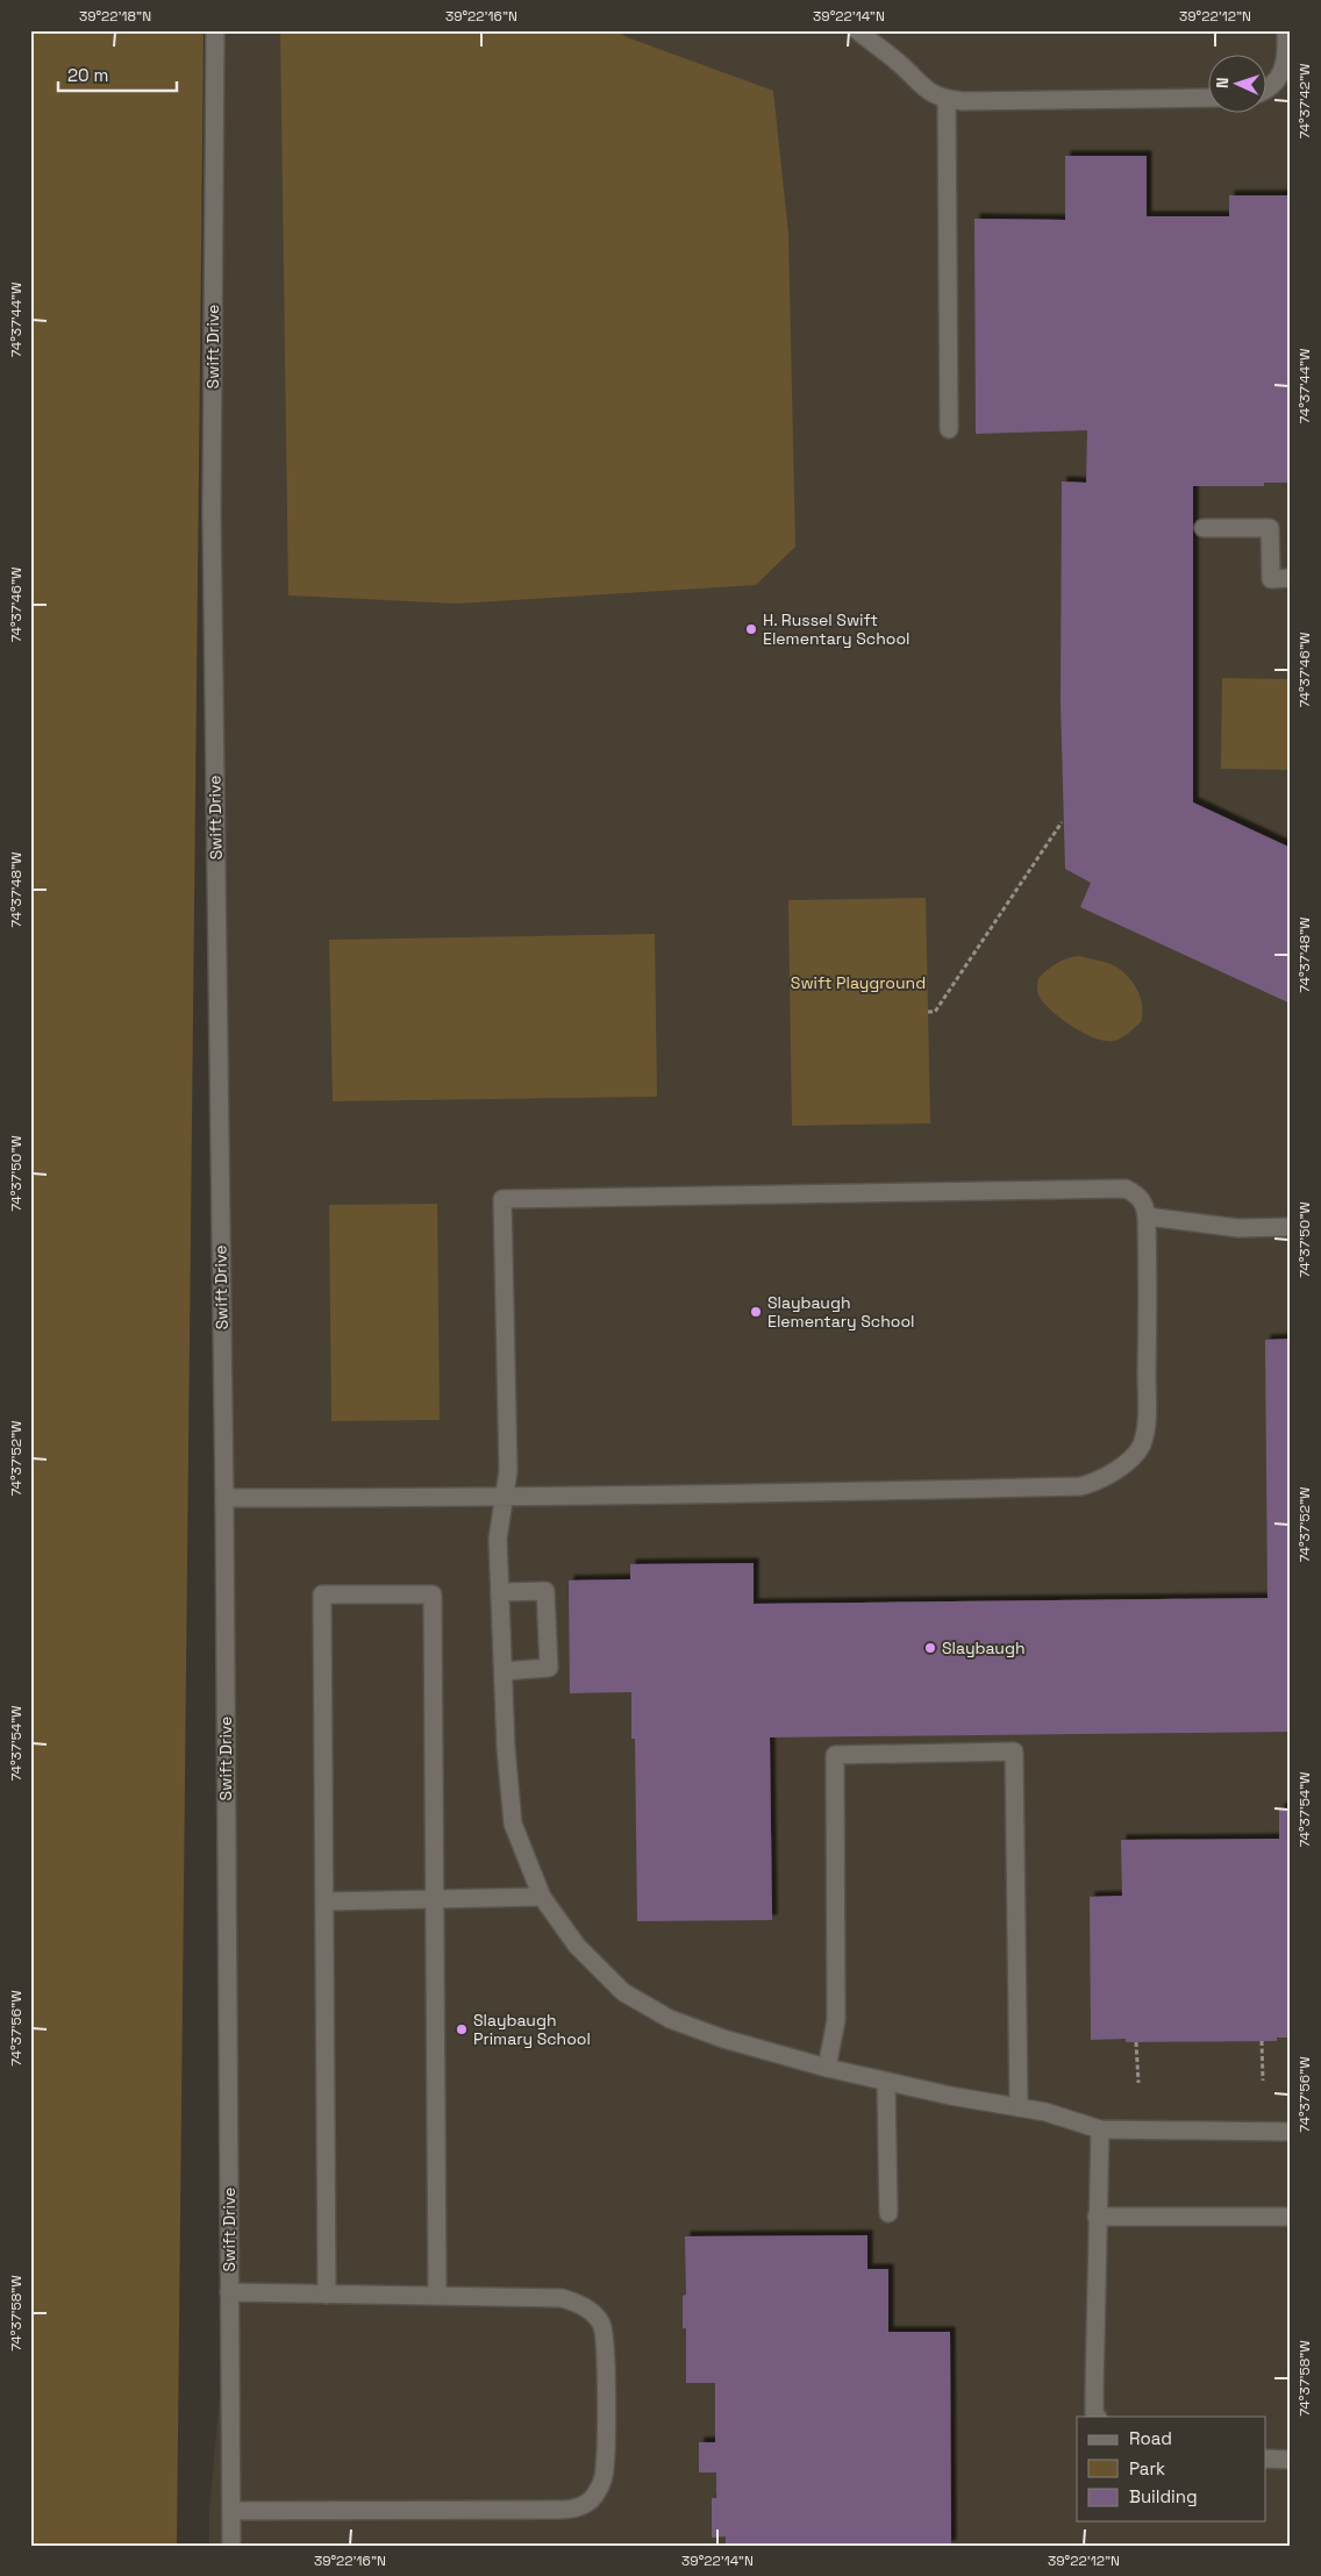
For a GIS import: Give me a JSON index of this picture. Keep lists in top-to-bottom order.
{
  "streets": {
    "street": ["Swift Drive"]
  },
  "parks": ["Swift Playground"],
  "places": [
    "H. Russel Swift Elementary School",
    "Slaybaugh Elementary School",
    "Slaybaugh",
    "Slaybaugh Primary School"
  ],
  "legend": ["Road", "Park", "Building"],
  "scale_bar": "20 m",
  "north": "left",
  "coordinates": [
    "39°22'18\"N",
    "39°22'16\"N",
    "39°22'14\"N",
    "39°22'12\"N",
    "74°37'42\"W",
    "74°37'44\"W",
    "74°37'46\"W",
    "74°37'48\"W",
    "74°37'50\"W",
    "74°37'52\"W",
    "74°37'54\"W",
    "74°37'56\"W",
    "74°37'58\"W"
  ]
}
